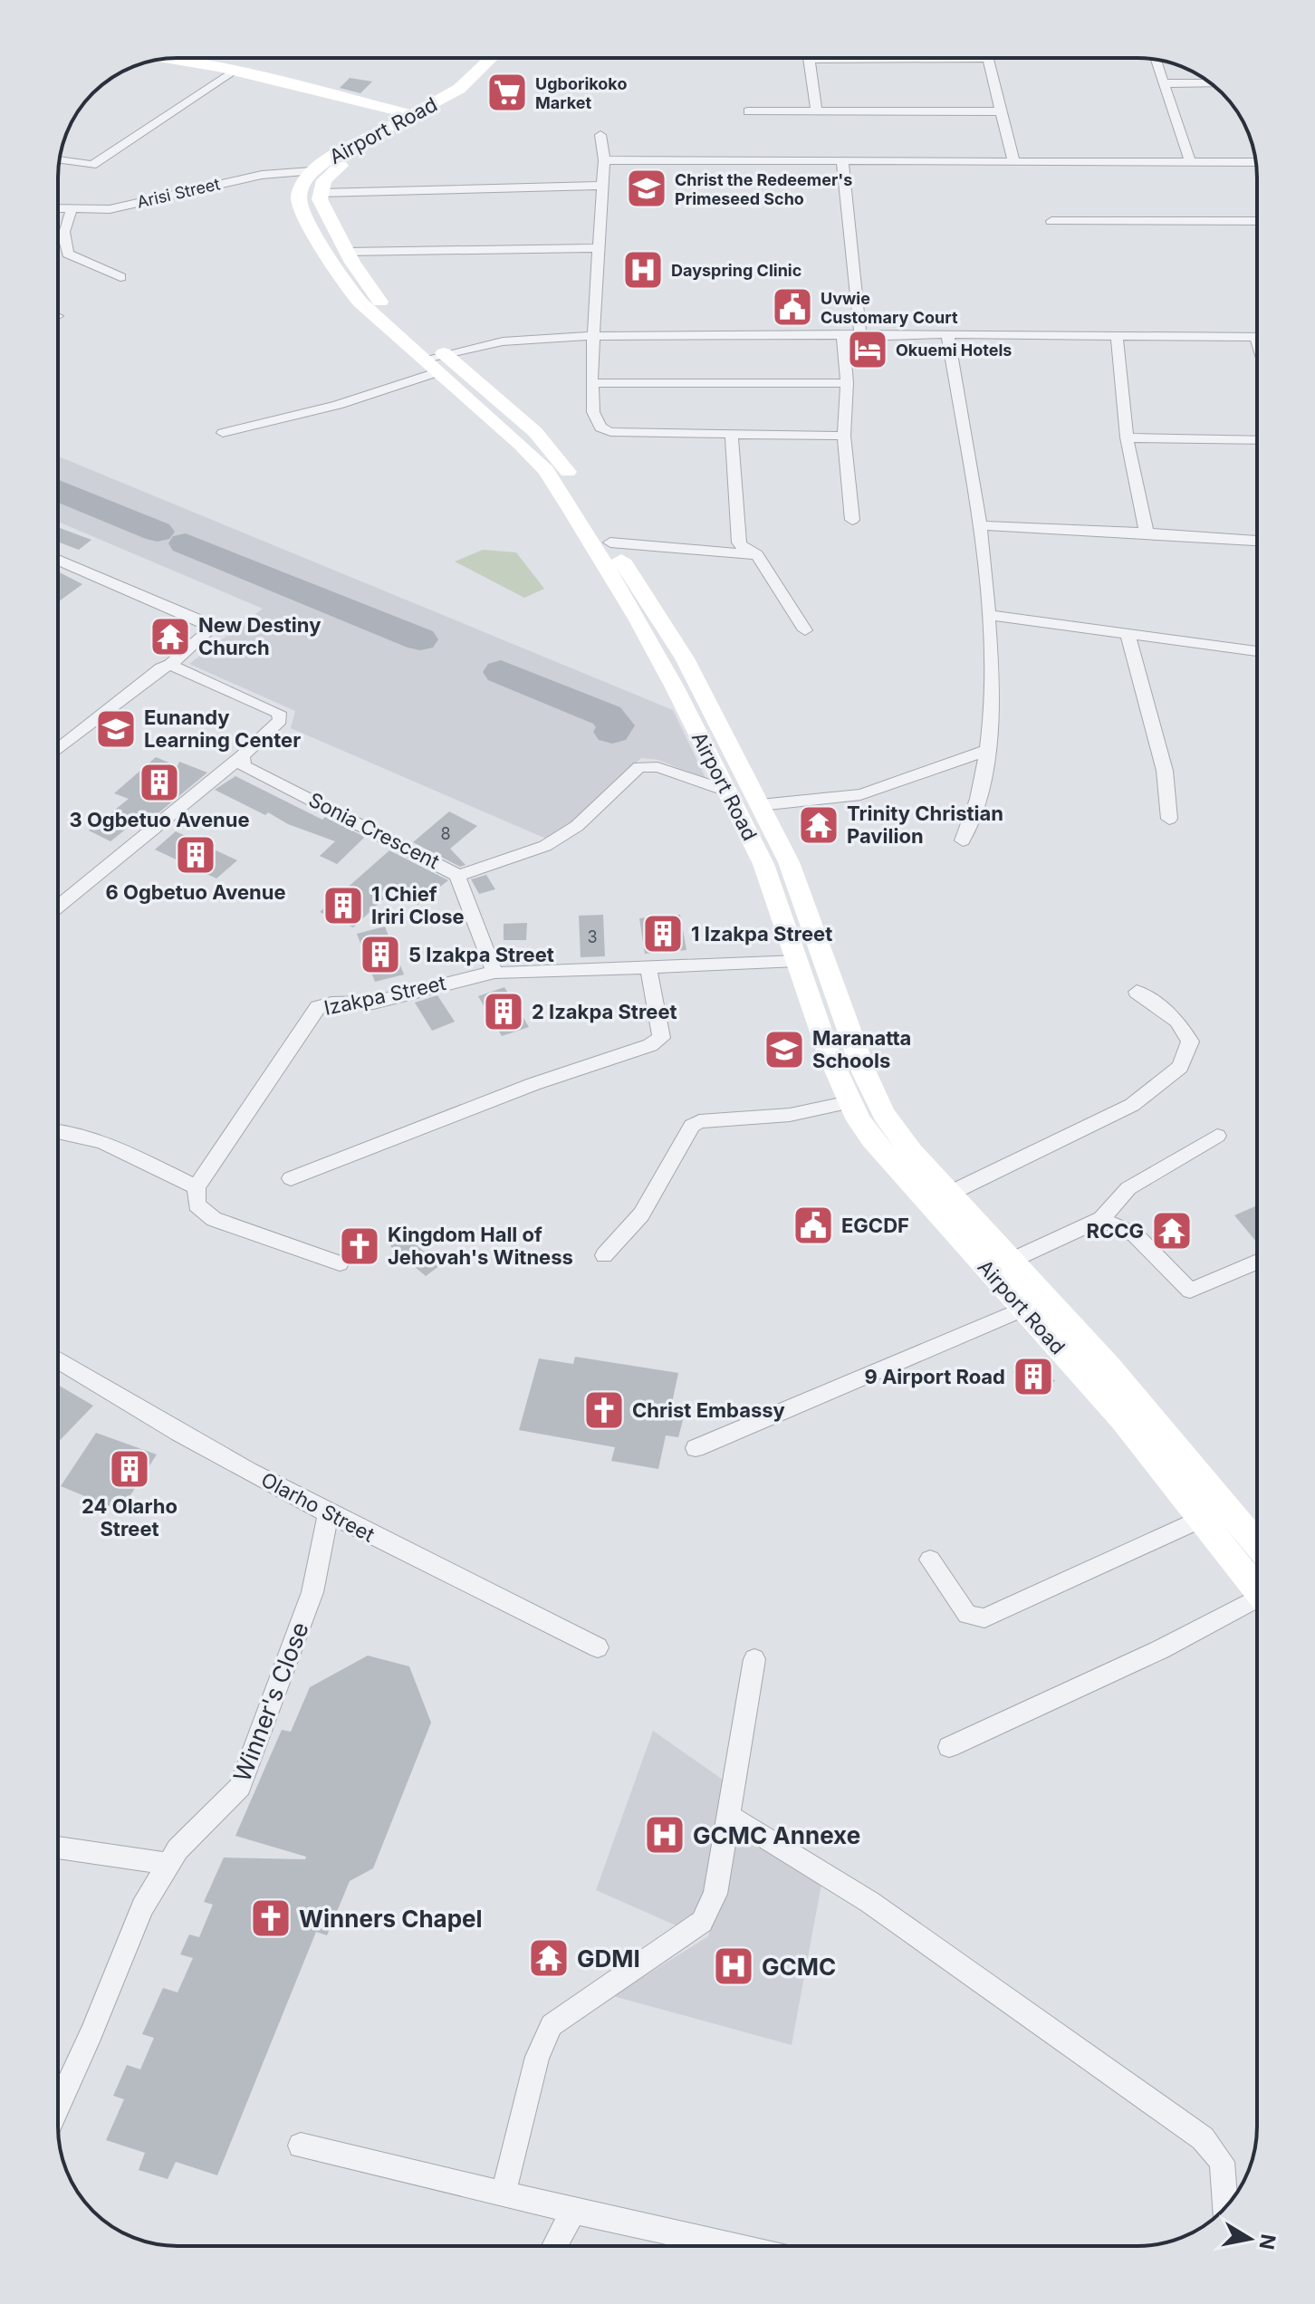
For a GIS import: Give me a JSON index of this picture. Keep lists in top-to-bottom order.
{
  "streets": {
    "main road": ["Airport Road"],
    "street": [
      "Arisi Street",
      "Sonia Crescent",
      "Izakpa Street",
      "Olarho Street",
      "Winner's Close"
    ]
  },
  "crossings": [
    ["Airport Road", "Arisi Street"],
    ["Airport Road", "Izakpa Street"],
    ["Sonia Crescent", "Izakpa Street"],
    ["Olarho Street", "Winner's Close"]
  ],
  "places": {
    "supermarket": ["Ugborikoko Market"],
    "school or university": ["Christ the Redeemer's Primeseed Scho", "Eunandy Learning Center", "Maranatta Schools"],
    "hospital": ["Dayspring Clinic", "GCMC Annexe", "GCMC"],
    "public building": ["Uvwie Customary Court", "EGCDF"],
    "hotel": ["Okuemi Hotels"],
    "temple": [
      "New Destiny Church",
      "Trinity Christian Pavilion",
      "RCCG",
      "GDMI"
    ],
    "building": [
      "3 Ogbetuo Avenue",
      "6 Ogbetuo Avenue",
      "1 Chief Iriri Close",
      "1 Izakpa Street",
      "5 Izakpa Street",
      "2 Izakpa Street",
      "9 Airport Road",
      "24 Olarho Street"
    ],
    "church": ["Kingdom Hall of Jehovah's Witness", "Christ Embassy", "Winners Chapel"]
  },
  "house_numbers": ["8", "3"],
  "north": "right"
}
